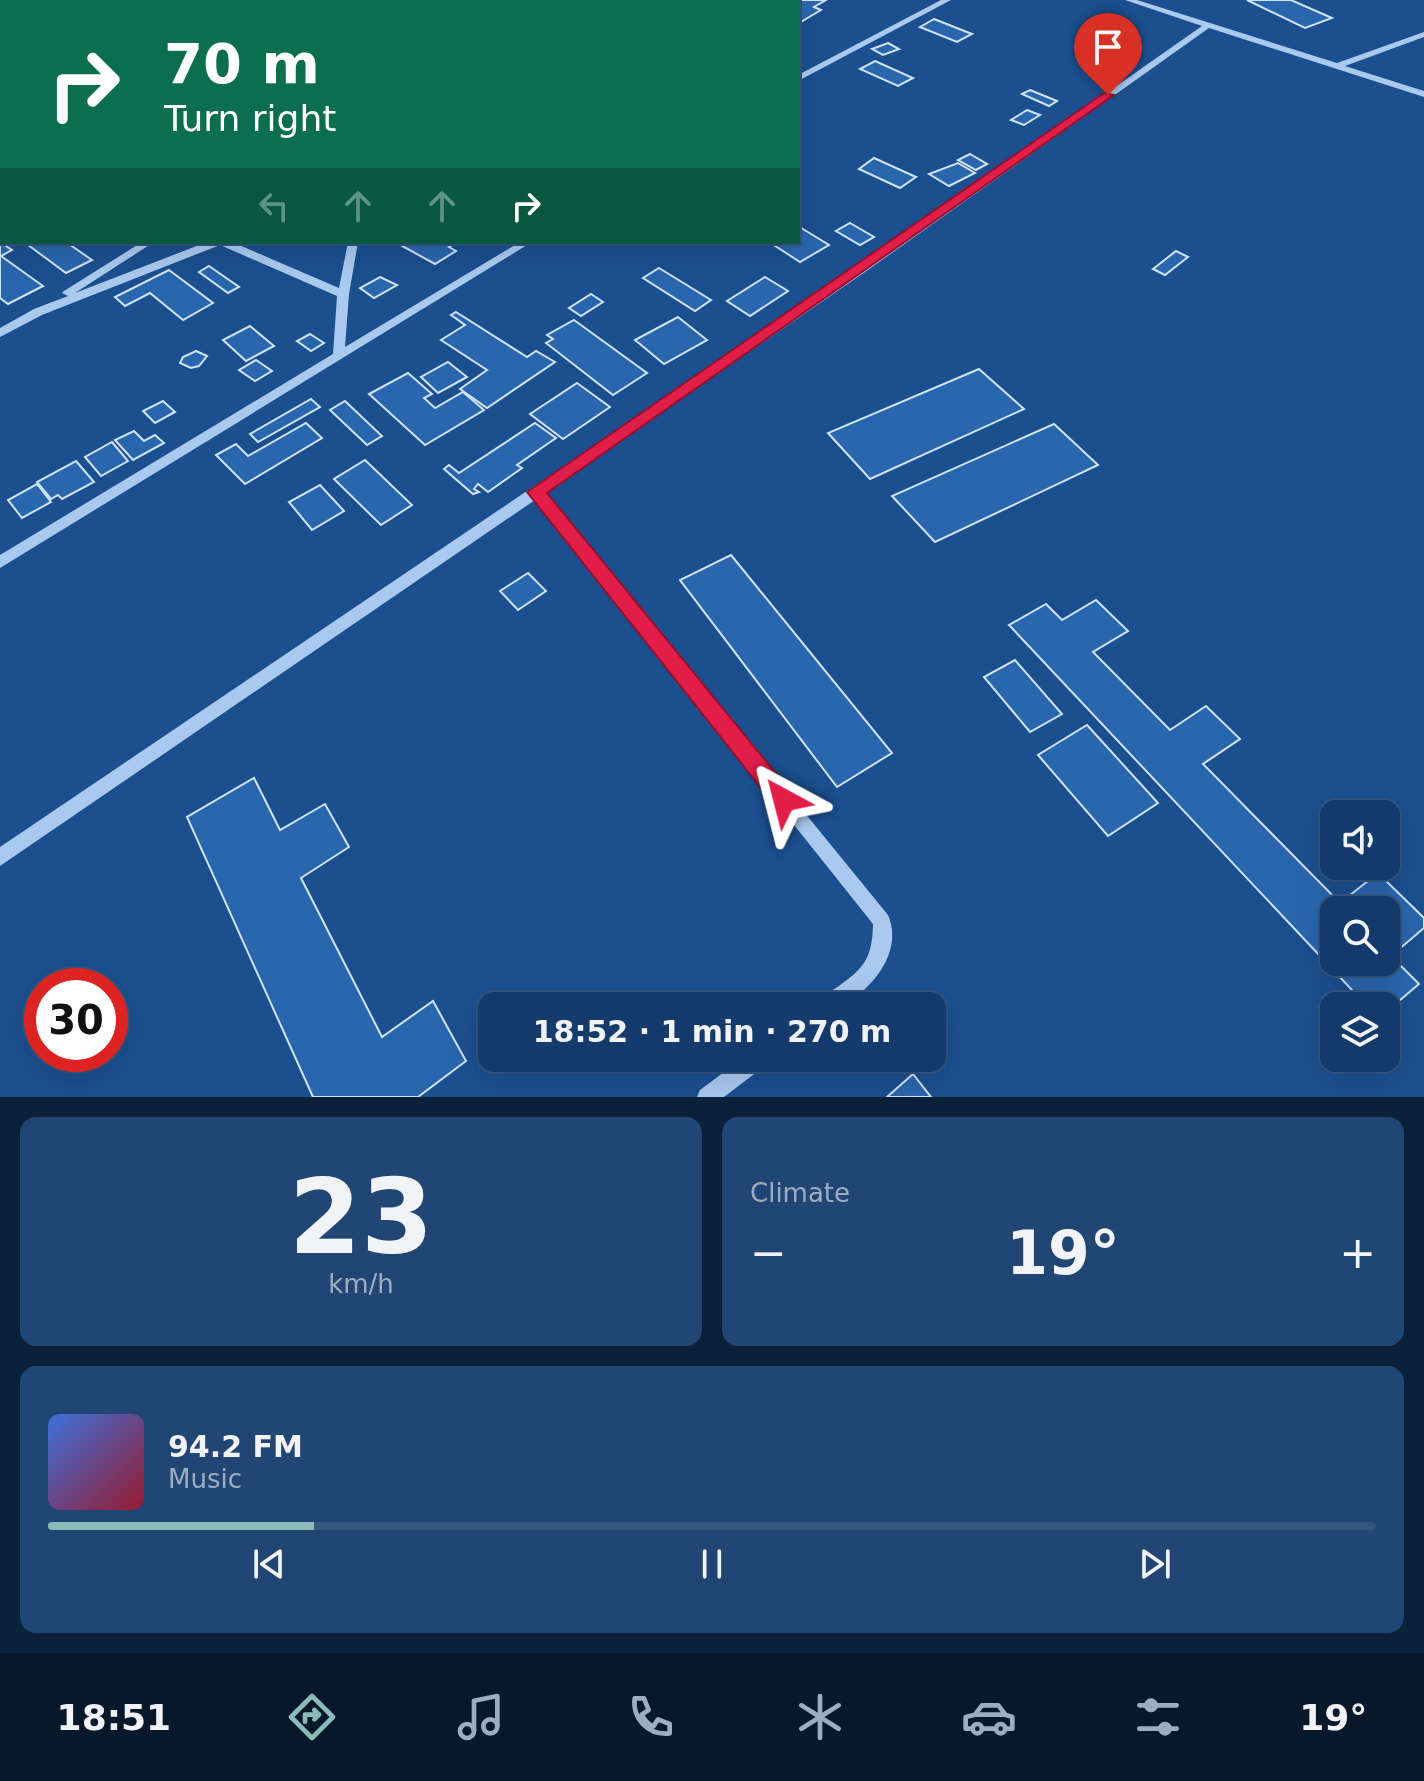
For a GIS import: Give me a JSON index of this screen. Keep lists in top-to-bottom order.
{
  "page": {
    "turn": ["70 m", "Turn right"],
    "limit": "30",
    "trip": "18:52 · 1 min · 270 m",
    "tile": [
      ["23", "km/h"],
      "Climate"
    ],
    "heat": ["−", "19°", "+"],
    "song": ["94.2 FM", "Music"],
    "tabs": ["18:51", "19°"]
  }
}
